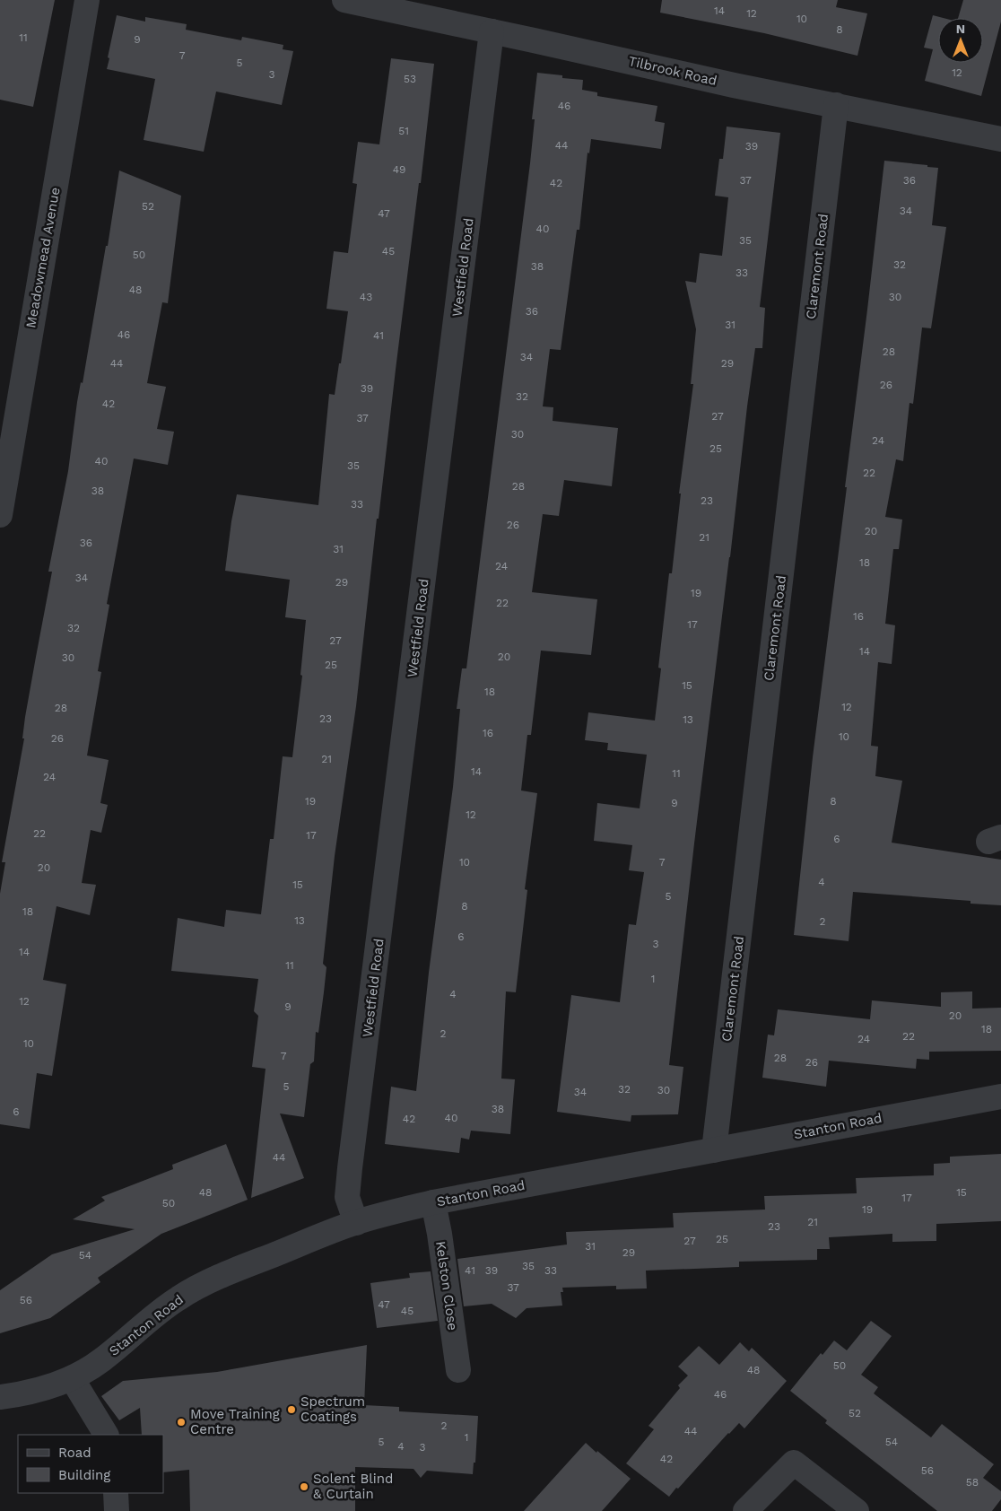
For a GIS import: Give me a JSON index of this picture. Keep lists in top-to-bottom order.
{
  "streets": {
    "street": [
      "Tilbrook Road",
      "Meadowmead Avenue",
      "Claremont Road",
      "Westfield Road",
      "Stanton Road",
      "Kelston Close"
    ]
  },
  "crossings": [
    ["Tilbrook Road", "Claremont Road"],
    ["Tilbrook Road", "Westfield Road"],
    ["Claremont Road", "Stanton Road"],
    ["Westfield Road", "Stanton Road"],
    ["Stanton Road", "Kelston Close"]
  ],
  "places": ["Spectrum Coatings", "Move Training Centre", "Solent Blind & Curtain"],
  "house_numbers": [
    "14",
    "12",
    "10",
    "8",
    "11",
    "9",
    "7",
    "5",
    "12",
    "3",
    "53",
    "46",
    "51",
    "44",
    "39",
    "49",
    "37",
    "36",
    "42",
    "52",
    "34",
    "47",
    "40",
    "35",
    "45",
    "50",
    "32",
    "38",
    "33",
    "48",
    "43",
    "30",
    "36",
    "31",
    "46",
    "41",
    "28",
    "34",
    "44",
    "29",
    "26",
    "39",
    "32",
    "42",
    "27",
    "37",
    "30",
    "24",
    "25",
    "40",
    "35",
    "22",
    "28",
    "38",
    "23",
    "33",
    "26",
    "20",
    "21",
    "36",
    "31",
    "18",
    "24",
    "34",
    "29",
    "19",
    "22",
    "16",
    "17",
    "32",
    "27",
    "14",
    "20",
    "30",
    "25",
    "15",
    "18",
    "12",
    "28",
    "23",
    "13",
    "16",
    "10",
    "26",
    "21",
    "14",
    "11",
    "24",
    "19",
    "8",
    "9",
    "12",
    "22",
    "17",
    "6",
    "10",
    "7",
    "20",
    "4",
    "15",
    "5",
    "8",
    "18",
    "13",
    "2",
    "6",
    "3",
    "14",
    "11",
    "1",
    "4",
    "12",
    "9",
    "20",
    "18",
    "2",
    "22",
    "24",
    "10",
    "7",
    "28",
    "26",
    "5",
    "32",
    "30",
    "34",
    "38",
    "6",
    "40",
    "42",
    "44",
    "48",
    "15",
    "17",
    "50",
    "19",
    "21",
    "23",
    "25",
    "27",
    "31",
    "29",
    "54",
    "35",
    "41",
    "39",
    "33",
    "37",
    "56",
    "47",
    "45",
    "50",
    "48",
    "46",
    "52",
    "2",
    "44",
    "1",
    "5",
    "54",
    "4",
    "3",
    "42",
    "56",
    "58"
  ],
  "legend": ["Road", "Building"],
  "north": "top"
}
